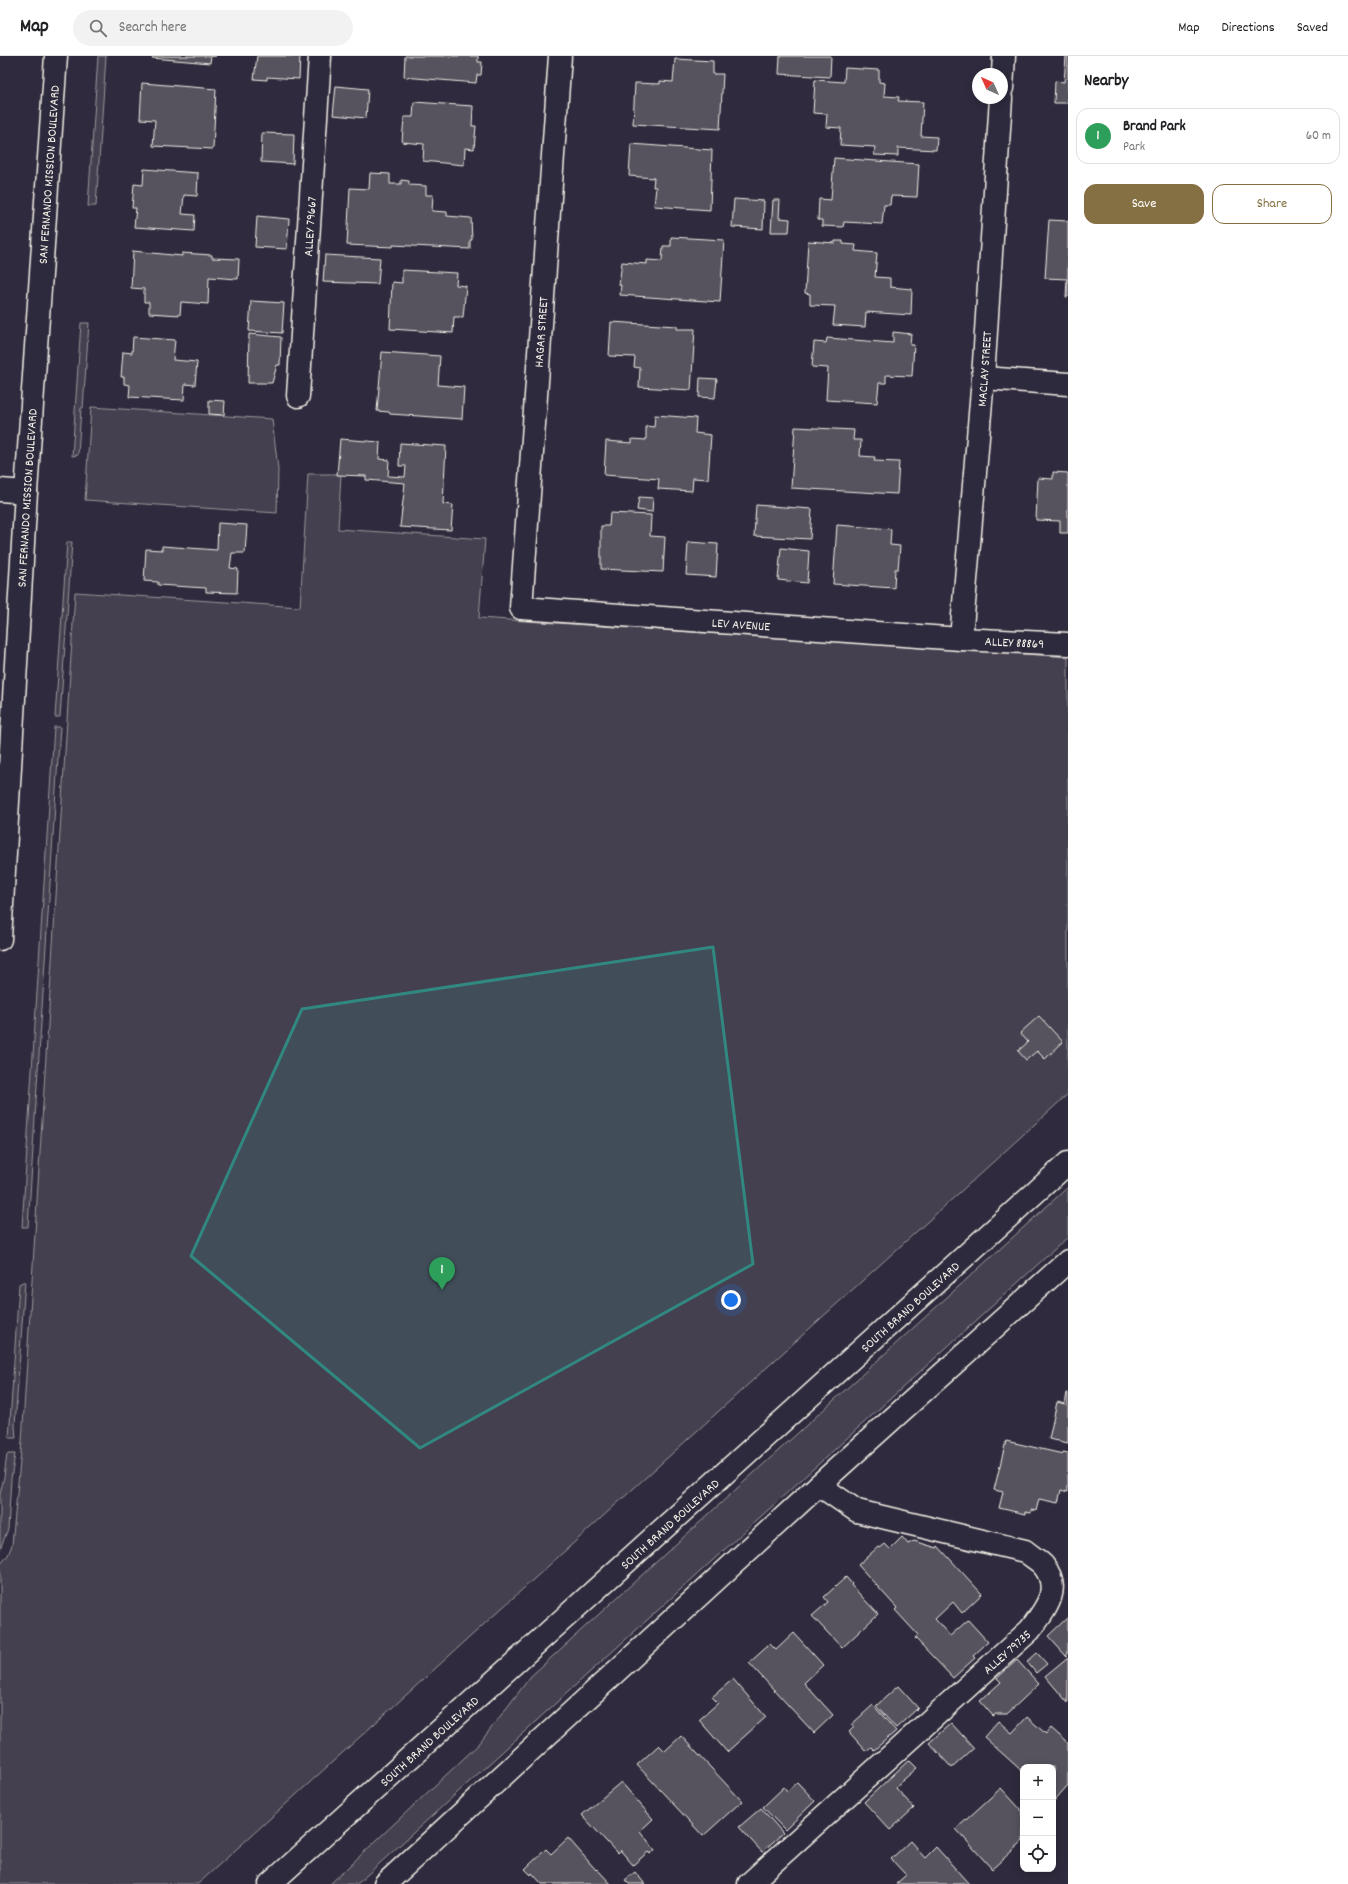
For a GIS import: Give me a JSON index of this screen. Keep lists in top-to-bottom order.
{
  "streets": {
    "main road": [
      "SAN FERNANDO MISSION BOULEVARD",
      "ALLEY 79667",
      "HAGAR STREET",
      "MACLAY STREET",
      "LEV AVENUE",
      "ALLEY 88869",
      "SOUTH BRAND BOULEVARD",
      "ALLEY 79735"
    ]
  },
  "crossings": [
    ["HAGAR STREET", "LEV AVENUE"],
    ["MACLAY STREET", "LEV AVENUE"],
    ["MACLAY STREET", "ALLEY 88869"],
    ["LEV AVENUE", "ALLEY 88869"]
  ],
  "north": "top left",
  "page": {
    "header": "Map",
    "search": "Search here",
    "nav": ["Map", "Directions", "Saved"],
    "heading": "Nearby",
    "list": [
      {
        "mark": "1",
        "name": "Brand Park",
        "note": "Park",
        "value": "60 m"
      }
    ],
    "buttons": ["Save", "Share"],
    "pins": "1",
    "map_buttons": ["+", "−"]
  }
}
